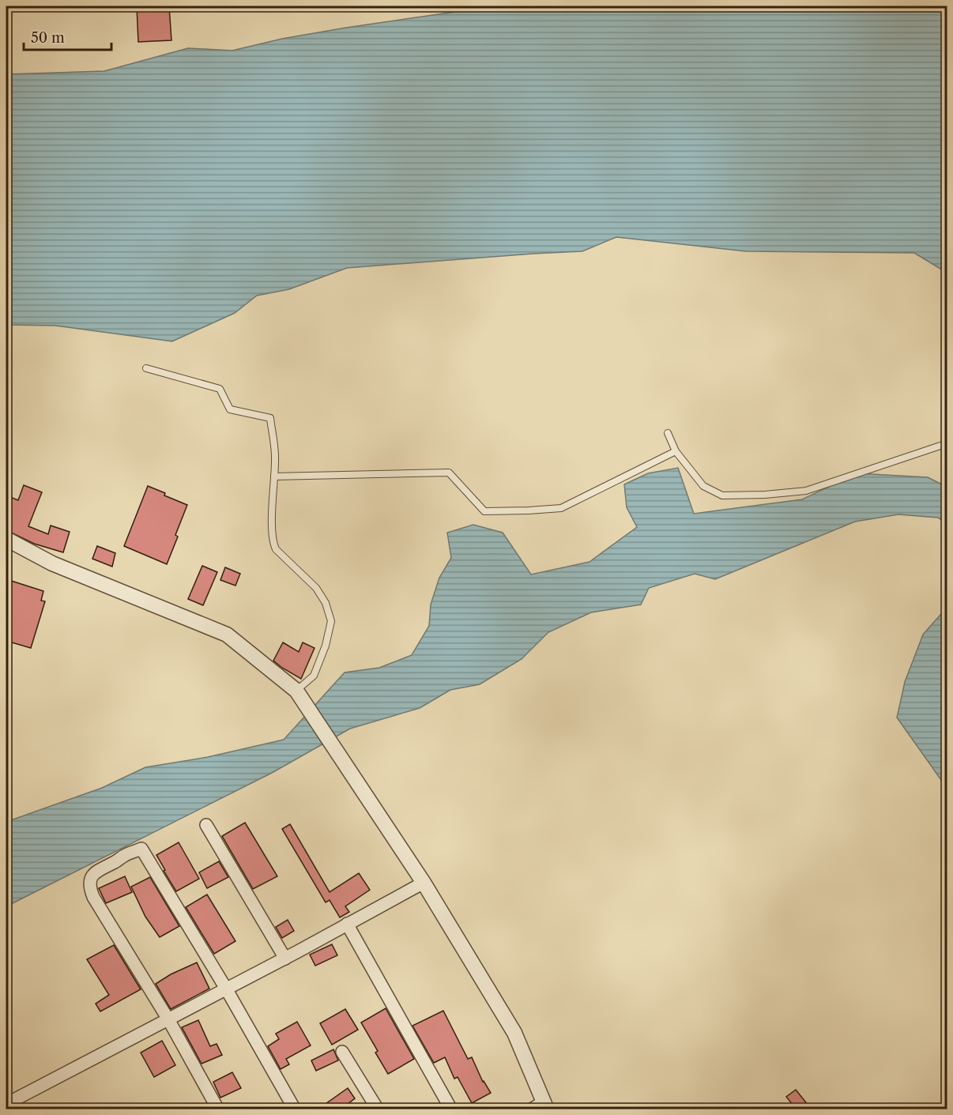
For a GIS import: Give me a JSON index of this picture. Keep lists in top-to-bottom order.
{
  "scale_bar": "50 m"
}
